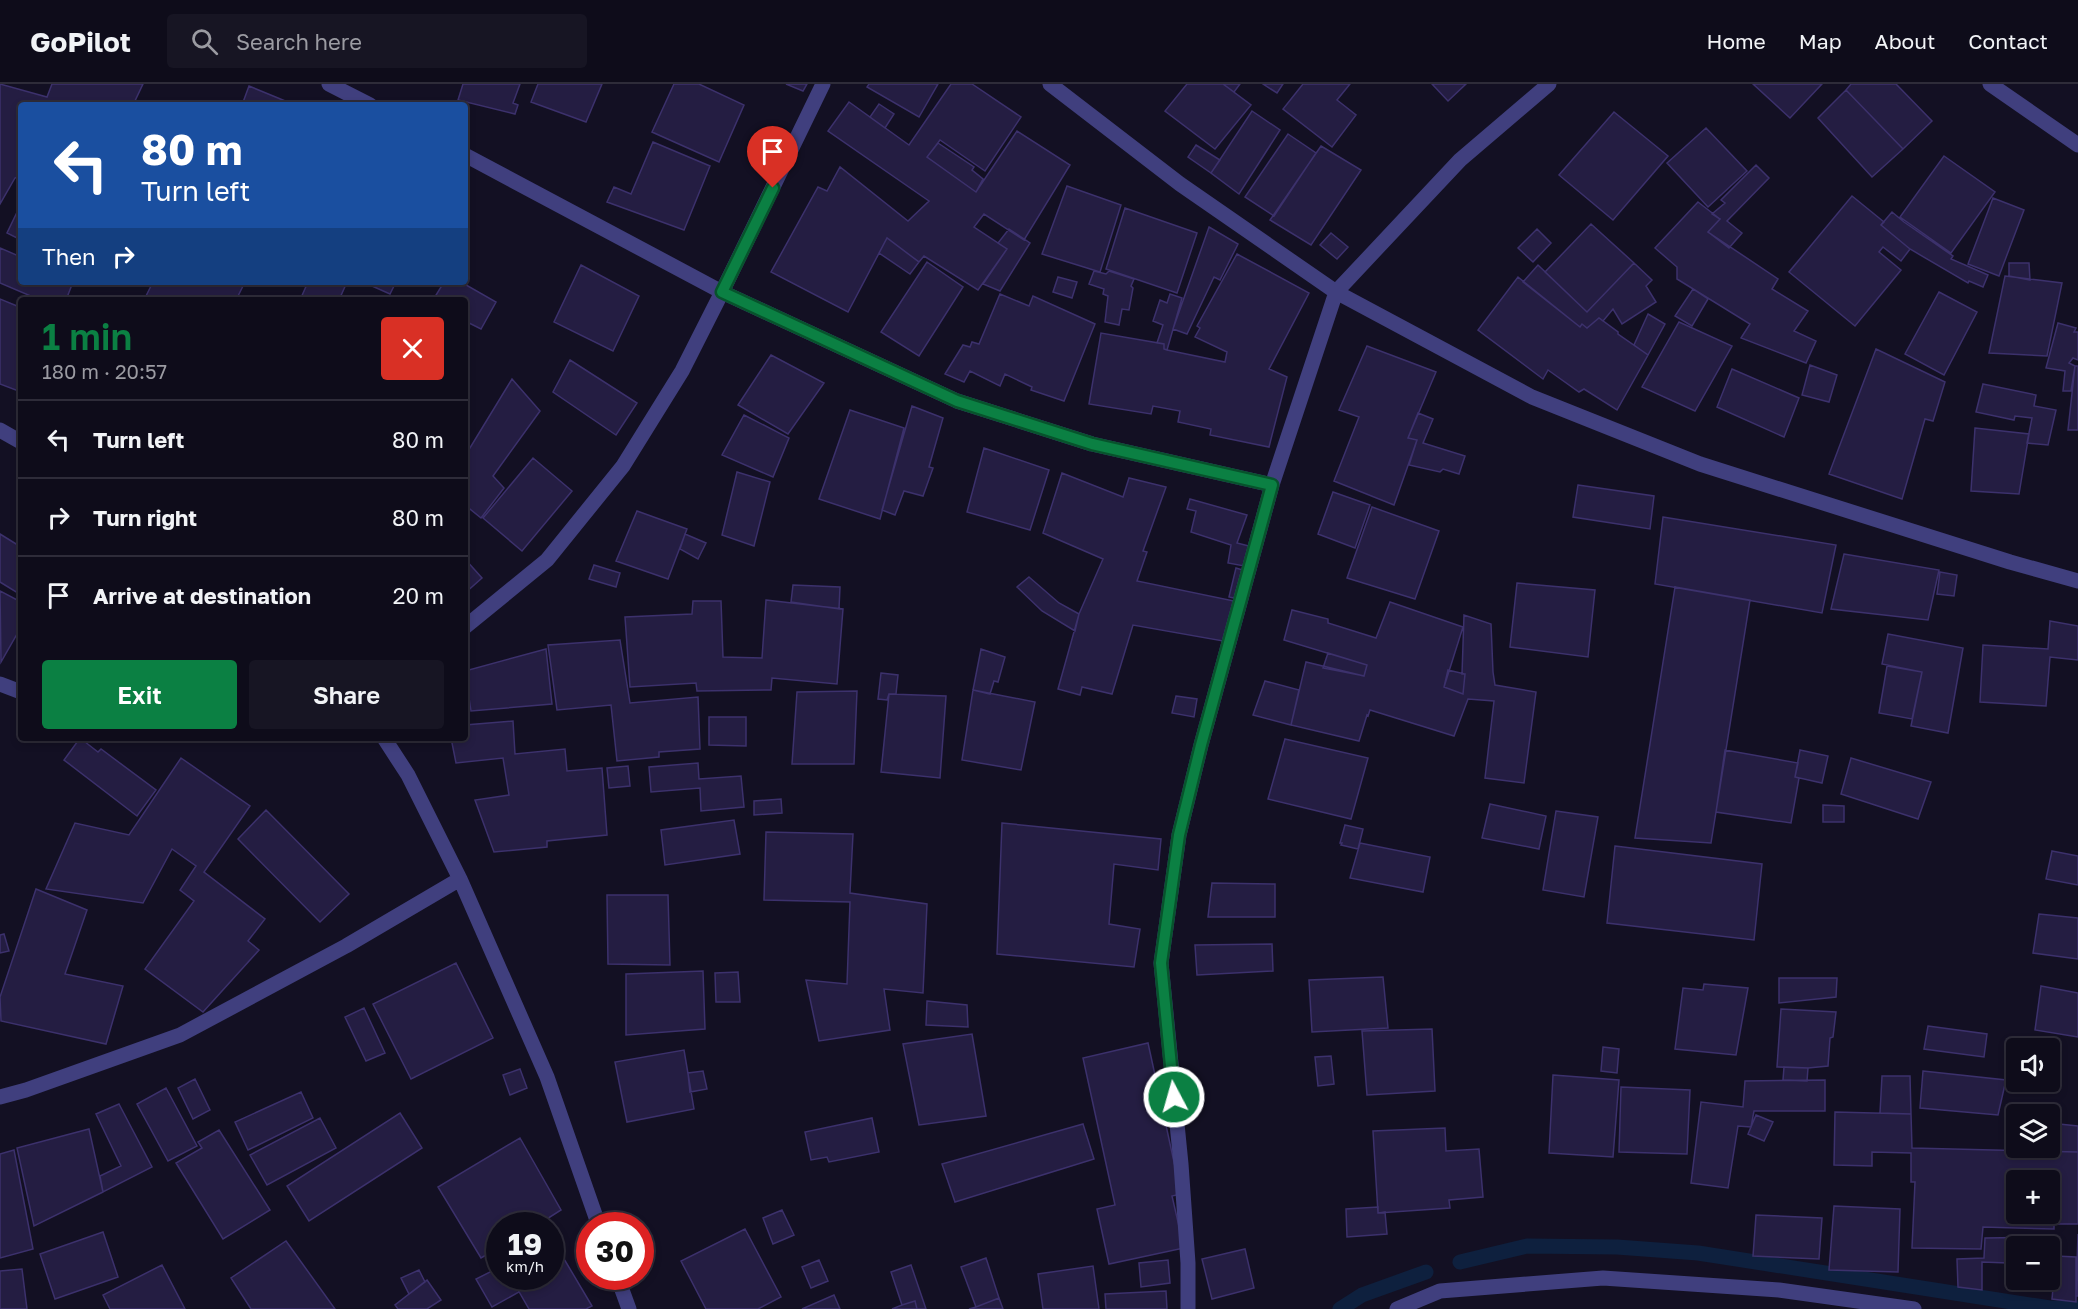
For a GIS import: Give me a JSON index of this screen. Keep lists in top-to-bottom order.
{
  "page": {
    "header": "GoPilot",
    "search": "Search here",
    "nav": [
      "Home",
      "Map",
      "About",
      "Contact"
    ],
    "turn": ["80 m", "Turn left"],
    "then": "Then",
    "heading": ["1 min", "180 m · 20:57"],
    "list": [
      {
        "name": "Turn left",
        "value": "80 m"
      },
      {
        "name": "Turn right",
        "value": "80 m"
      },
      {
        "name": "Arrive at destination",
        "value": "20 m"
      }
    ],
    "buttons": ["Exit", "Share"],
    "map_buttons": ["+", "−"],
    "speed": "19 km/h",
    "limit": "30"
  }
}
